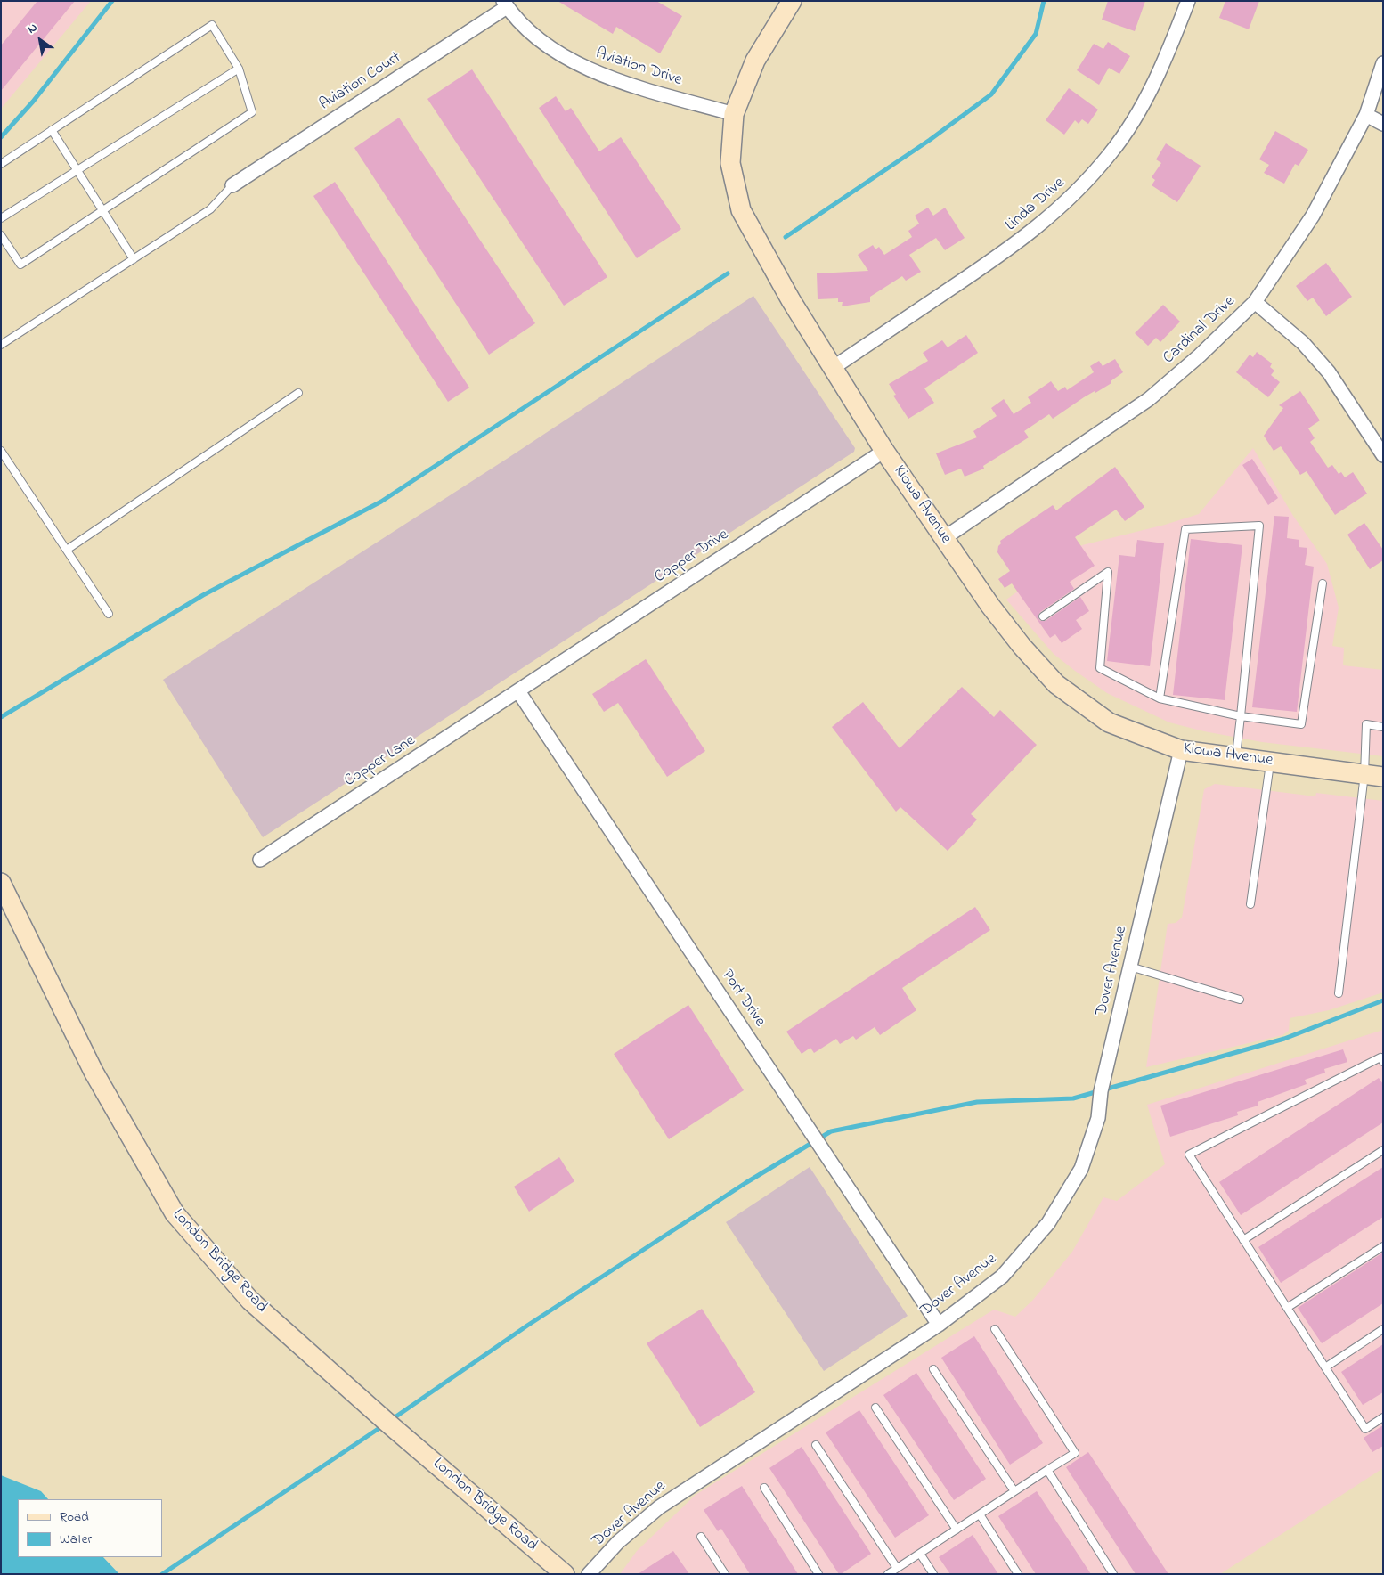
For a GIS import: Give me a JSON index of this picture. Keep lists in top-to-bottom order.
{
  "streets": {
    "street": [
      "Aviation Drive",
      "Aviation Court",
      "Linda Drive",
      "Cardinal Drive",
      "Kiowa Avenue",
      "Copper Drive",
      "Copper Lane",
      "Dover Avenue",
      "Port Drive",
      "London Bridge Road"
    ]
  },
  "crossings": [
    ["Aviation Drive", "Aviation Court"],
    ["Aviation Drive", "Kiowa Avenue"],
    ["Linda Drive", "Kiowa Avenue"],
    ["Cardinal Drive", "Kiowa Avenue"],
    ["Kiowa Avenue", "Copper Drive"],
    ["Kiowa Avenue", "Dover Avenue"],
    ["Copper Drive", "Copper Lane"],
    ["Copper Drive", "Port Drive"],
    ["Copper Lane", "Port Drive"],
    ["Dover Avenue", "Port Drive"]
  ],
  "legend": ["Road", "Water"],
  "north": "top left"
}
